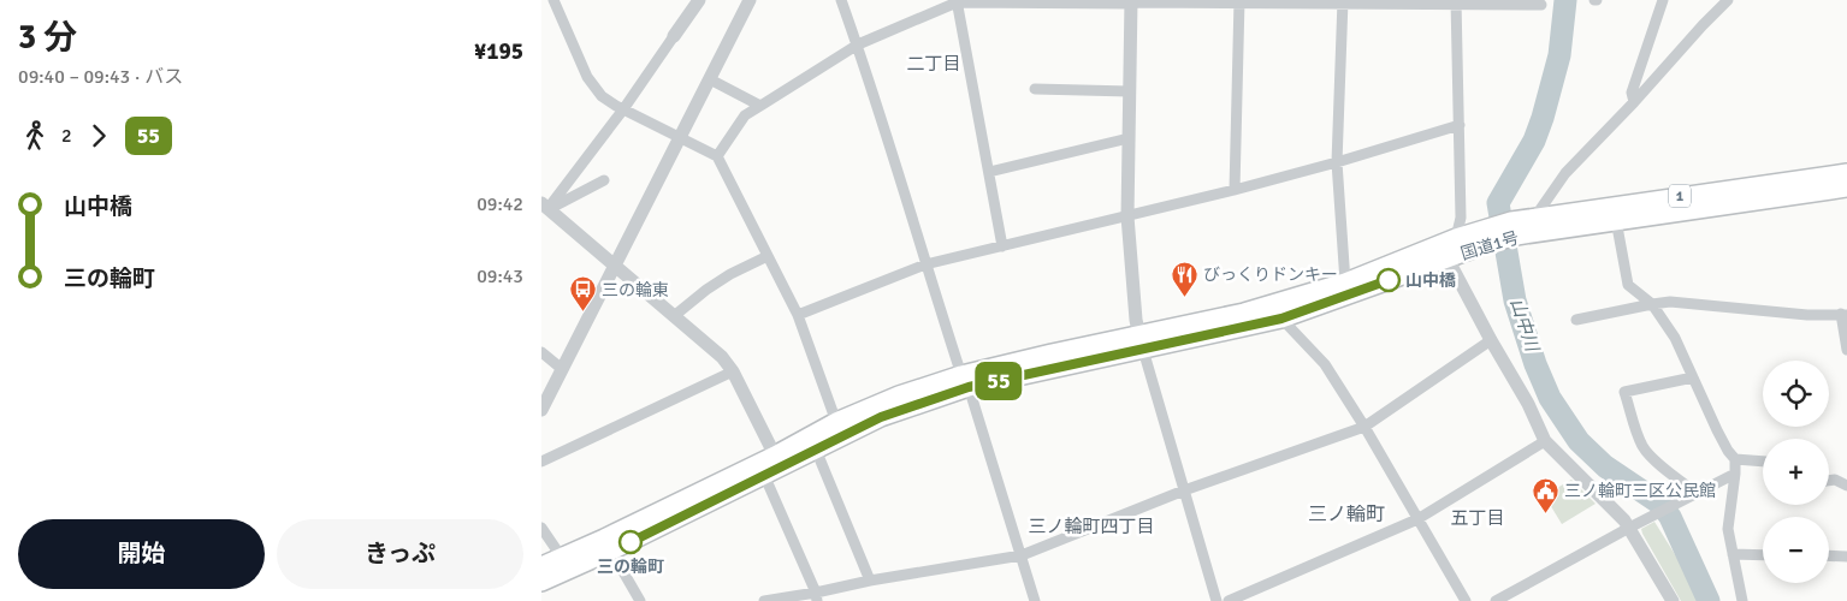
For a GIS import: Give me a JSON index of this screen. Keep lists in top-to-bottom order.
{
  "streets": {
    "highway": ["1", "国道1号"]
  },
  "districts": [
    "二丁目",
    "三ノ輪町",
    "五丁目",
    "三ノ輪町四丁目"
  ],
  "water": ["山中川"],
  "places": {
    "other": ["山中橋", "三の輪町"],
    "restaurant": ["びっくりドンキー"],
    "bus stop": ["三の輪東"],
    "public building": ["三ノ輪町三区公民館"]
  },
  "lines": ["bus line 55"],
  "page": {
    "heading": ["3 分", "09:40 – 09:43 · バス", "¥195"],
    "on_map": "55",
    "legs": ["2", "55"],
    "list": [
      {
        "name": "山中橋",
        "value": "09:42"
      },
      {
        "name": "三の輪町",
        "value": "09:43"
      }
    ],
    "map_buttons": ["+", "−"],
    "buttons": ["開始", "きっぷ"]
  }
}
